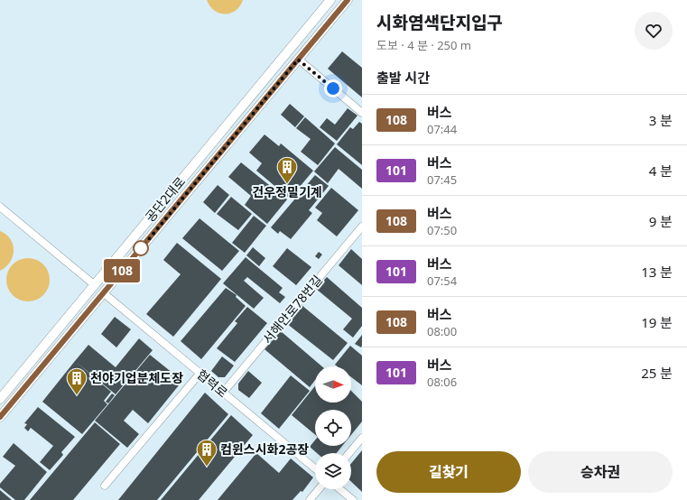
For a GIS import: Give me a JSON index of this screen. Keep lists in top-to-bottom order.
{
  "streets": {
    "main road": ["공단2대로"],
    "street": ["서해안로78번길", "협력로"]
  },
  "crossings": [
    ["공단2대로", "협력로"],
    ["서해안로78번길", "협력로"]
  ],
  "places": {
    "building": ["건우정밀기계", "천야기업분체도장", "컴윈스시화2공장"]
  },
  "lines": ["bus line 108"],
  "north": "right",
  "page": {
    "on_map": "108",
    "heading": [
      ["시화염색단지입구", "도보 · 4 분 · 250 m"],
      "출발 시간"
    ],
    "list": [
      {
        "mark": "108",
        "name": "버스",
        "note": "07:44",
        "value": "3 분"
      },
      {
        "mark": "101",
        "name": "버스",
        "note": "07:45",
        "value": "4 분"
      },
      {
        "mark": "108",
        "name": "버스",
        "note": "07:50",
        "value": "9 분"
      },
      {
        "mark": "101",
        "name": "버스",
        "note": "07:54",
        "value": "13 분"
      },
      {
        "mark": "108",
        "name": "버스",
        "note": "08:00",
        "value": "19 분"
      },
      {
        "mark": "101",
        "name": "버스",
        "note": "08:06",
        "value": "25 분"
      }
    ],
    "buttons": ["길찾기", "승차권"]
  }
}
